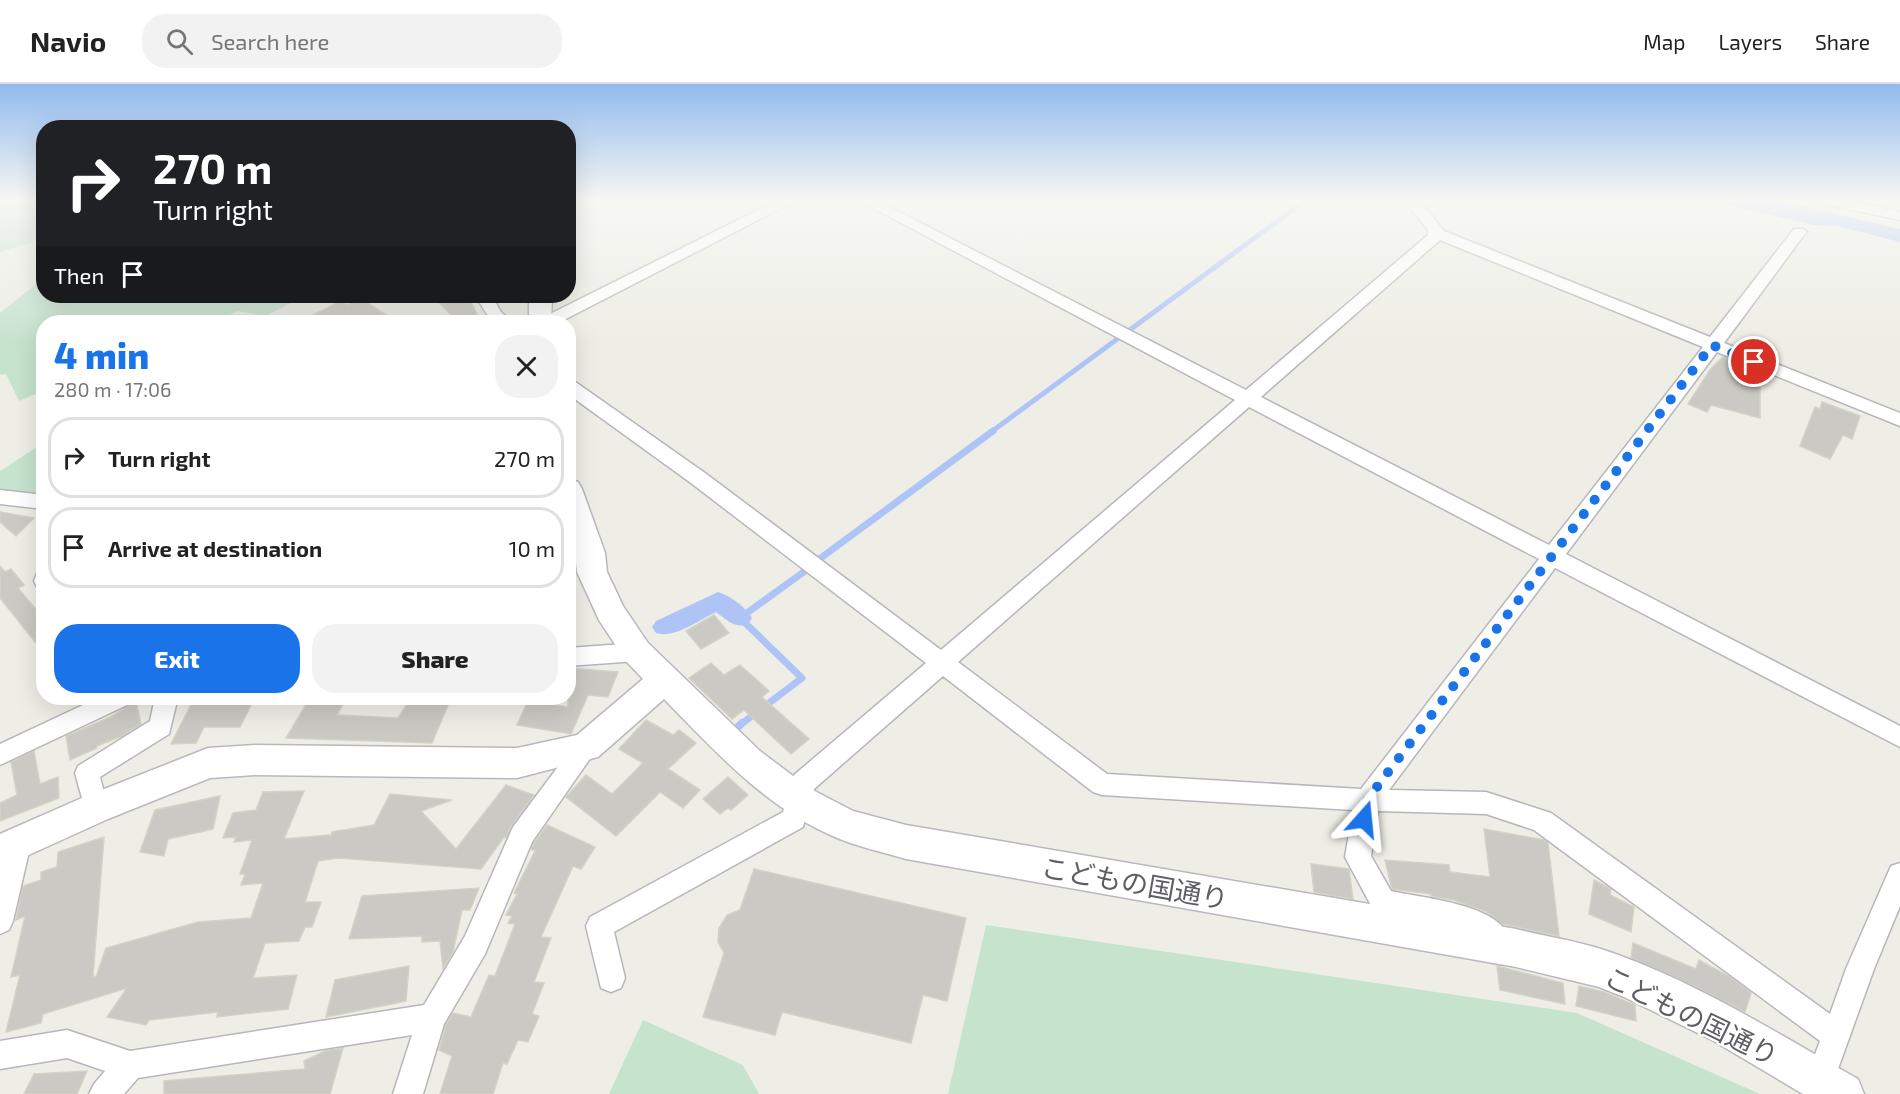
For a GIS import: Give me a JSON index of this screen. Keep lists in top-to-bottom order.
{
  "streets": {
    "main road": ["こどもの国通り"]
  },
  "page": {
    "header": "Navio",
    "search": "Search here",
    "nav": ["Map", "Layers", "Share"],
    "turn": ["270 m", "Turn right"],
    "then": "Then",
    "heading": ["4 min", "280 m · 17:06"],
    "list": [
      {
        "name": "Turn right",
        "value": "270 m"
      },
      {
        "name": "Arrive at destination",
        "value": "10 m"
      }
    ],
    "buttons": ["Exit", "Share"]
  }
}
